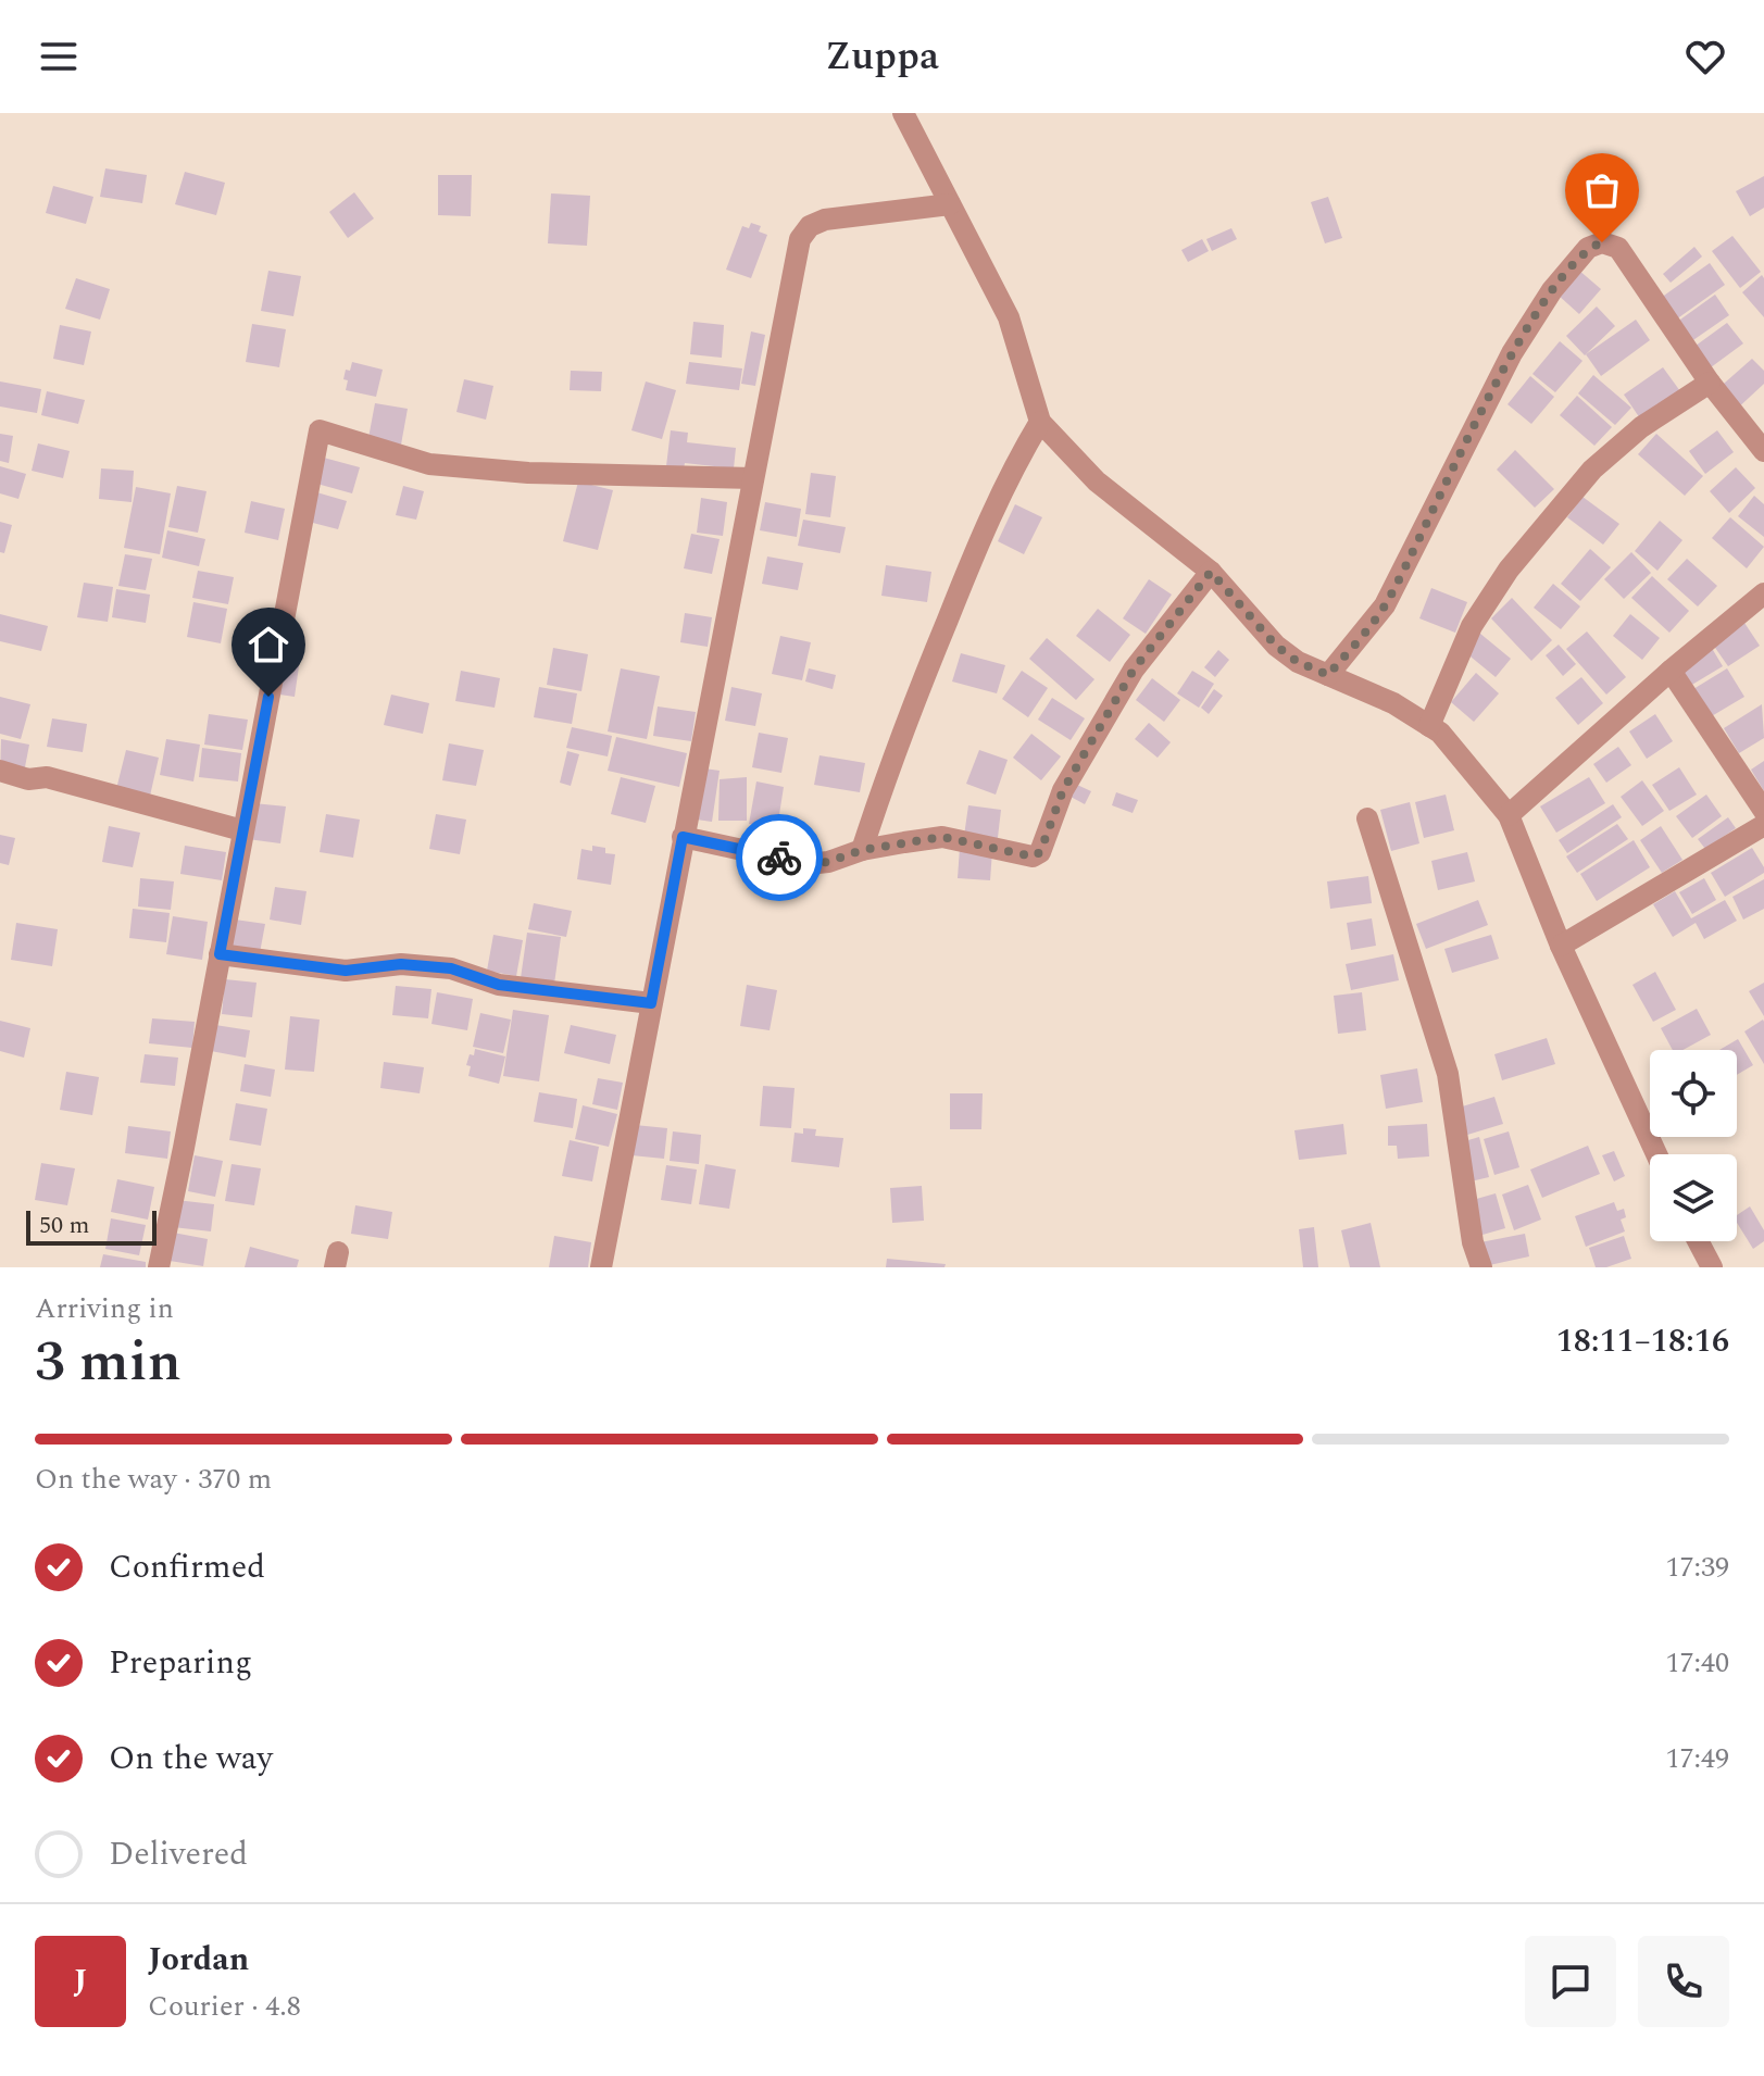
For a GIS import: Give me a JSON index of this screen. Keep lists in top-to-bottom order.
{
  "scale_bar": "50 m",
  "page": {
    "header": "Zuppa",
    "scale": "50 m",
    "heading": ["3 min", "Arriving in", "18:11–18:16"],
    "panel": ["Jordan", "Courier · 4.8"],
    "bar": "On the way · 370 m",
    "list": [
      ["Confirmed", "17:39"],
      ["Preparing", "17:40"],
      ["On the way", "17:49"],
      "Delivered"
    ],
    "round": "J"
  }
}
